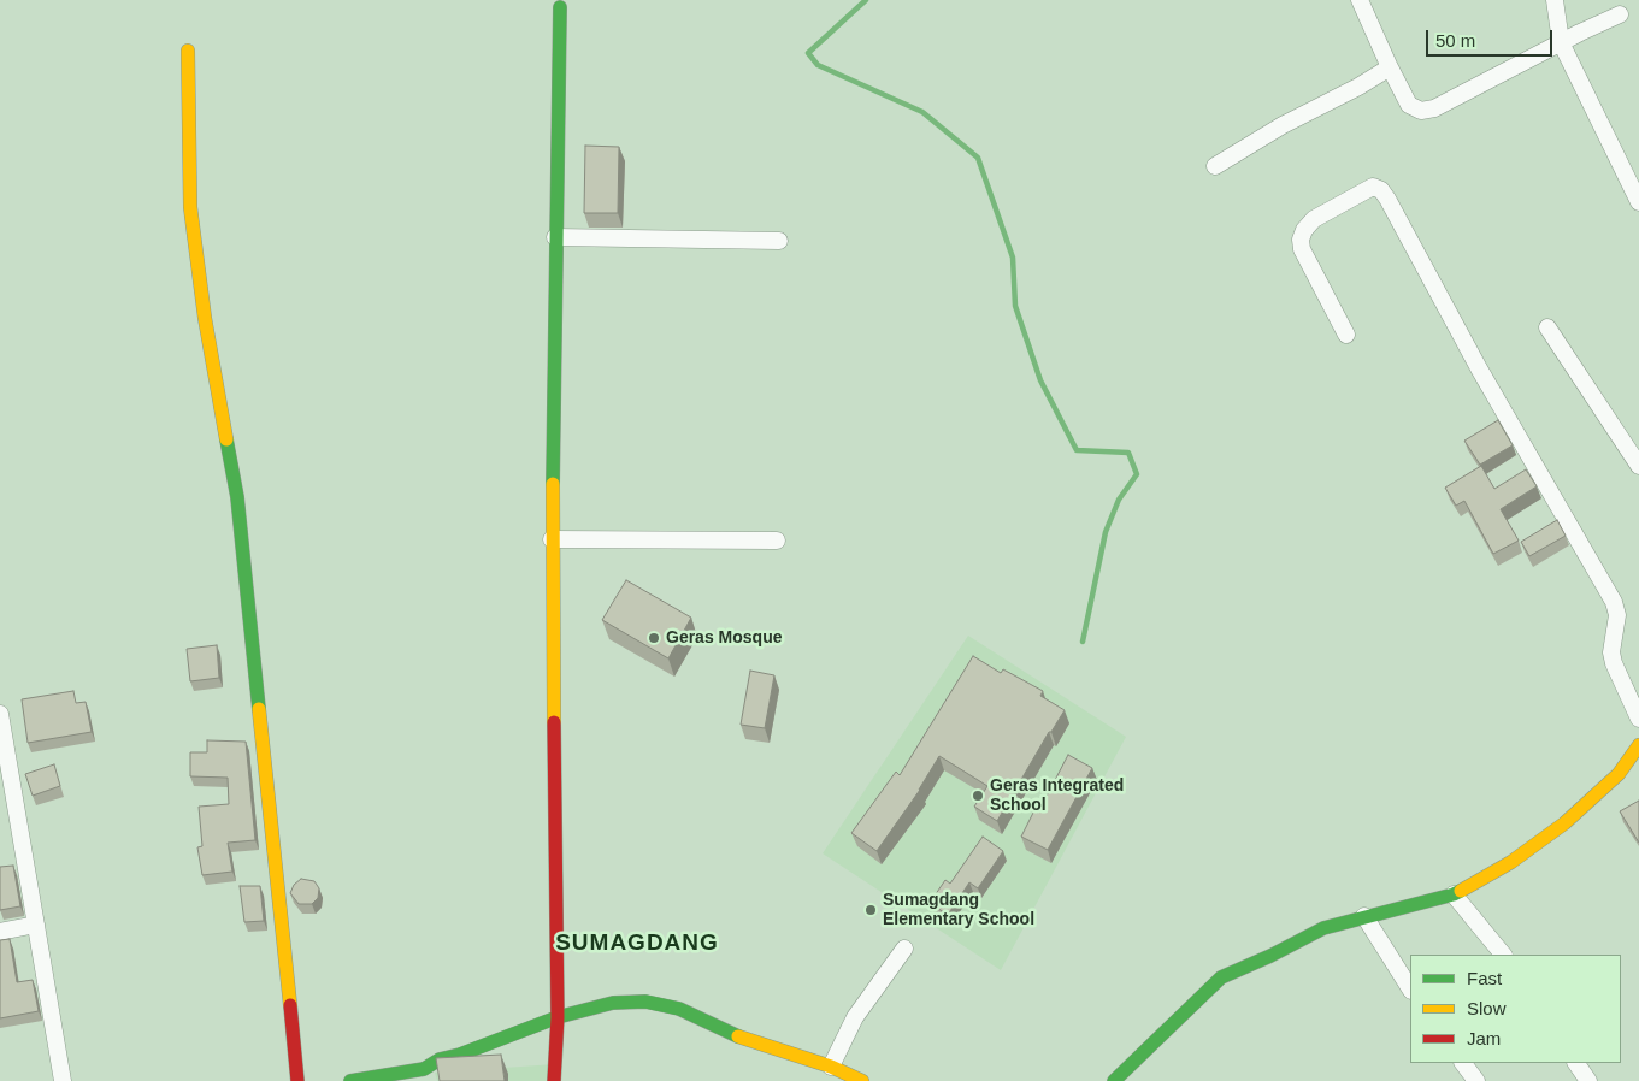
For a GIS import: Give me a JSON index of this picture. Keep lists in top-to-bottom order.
{
  "districts": ["SUMAGDANG"],
  "places": ["Geras Mosque", "Geras Integrated School", "Sumagdang Elementary School"],
  "legend": ["Fast", "Slow", "Jam"],
  "scale_bar": "50 m"
}
